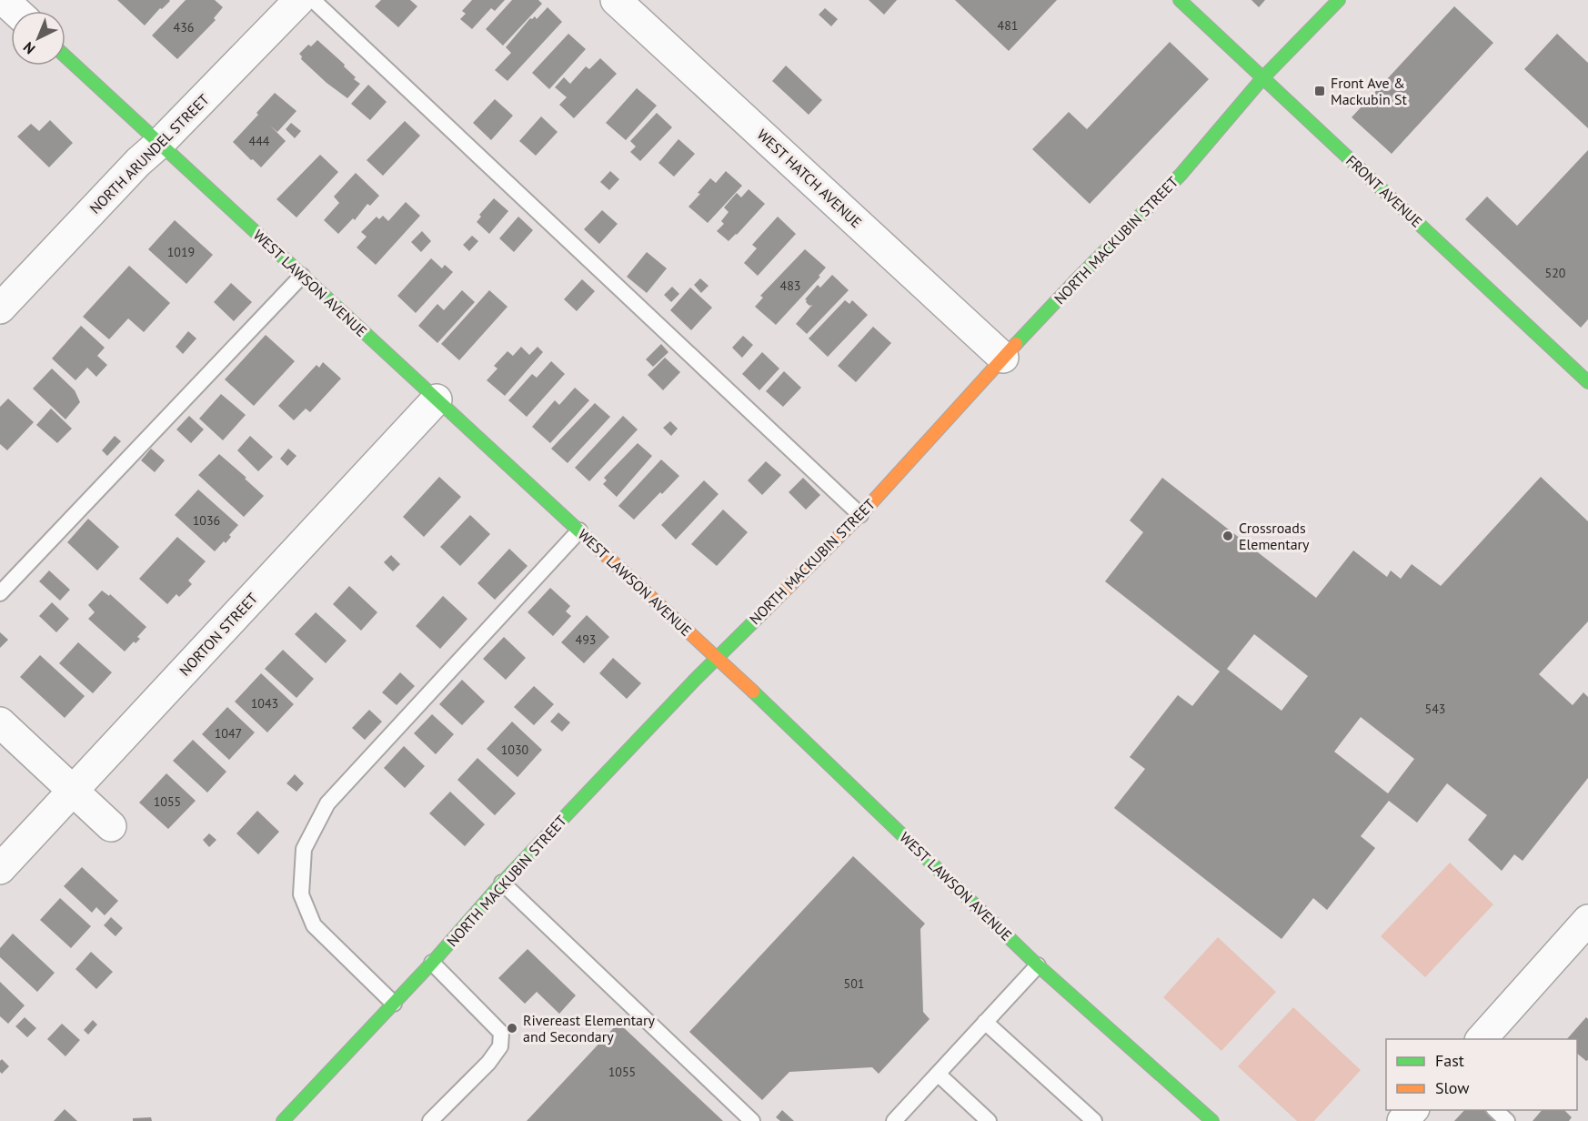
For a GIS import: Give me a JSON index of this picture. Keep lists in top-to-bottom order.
{
  "streets": {
    "street": [
      "NORTH ARUNDEL STREET",
      "WEST HATCH AVENUE",
      "FRONT AVENUE",
      "NORTH MACKUBIN STREET",
      "WEST LAWSON AVENUE",
      "NORTON STREET"
    ]
  },
  "crossings": [
    ["NORTH ARUNDEL STREET", "WEST LAWSON AVENUE"],
    ["WEST HATCH AVENUE", "NORTH MACKUBIN STREET"],
    ["FRONT AVENUE", "NORTH MACKUBIN STREET"],
    ["NORTH MACKUBIN STREET", "WEST LAWSON AVENUE"],
    ["WEST LAWSON AVENUE", "NORTON STREET"]
  ],
  "places": {
    "transit": ["Front Ave & Mackubin St"],
    "other": ["Crossroads Elementary", "Rivereast Elementary and Secondary"]
  },
  "house_numbers": [
    "481",
    "436",
    "444",
    "1019",
    "520",
    "483",
    "1036",
    "493",
    "1043",
    "543",
    "1047",
    "1030",
    "1055",
    "501",
    "1055"
  ],
  "legend": ["Fast", "Slow"],
  "north": "bottom left"
}
